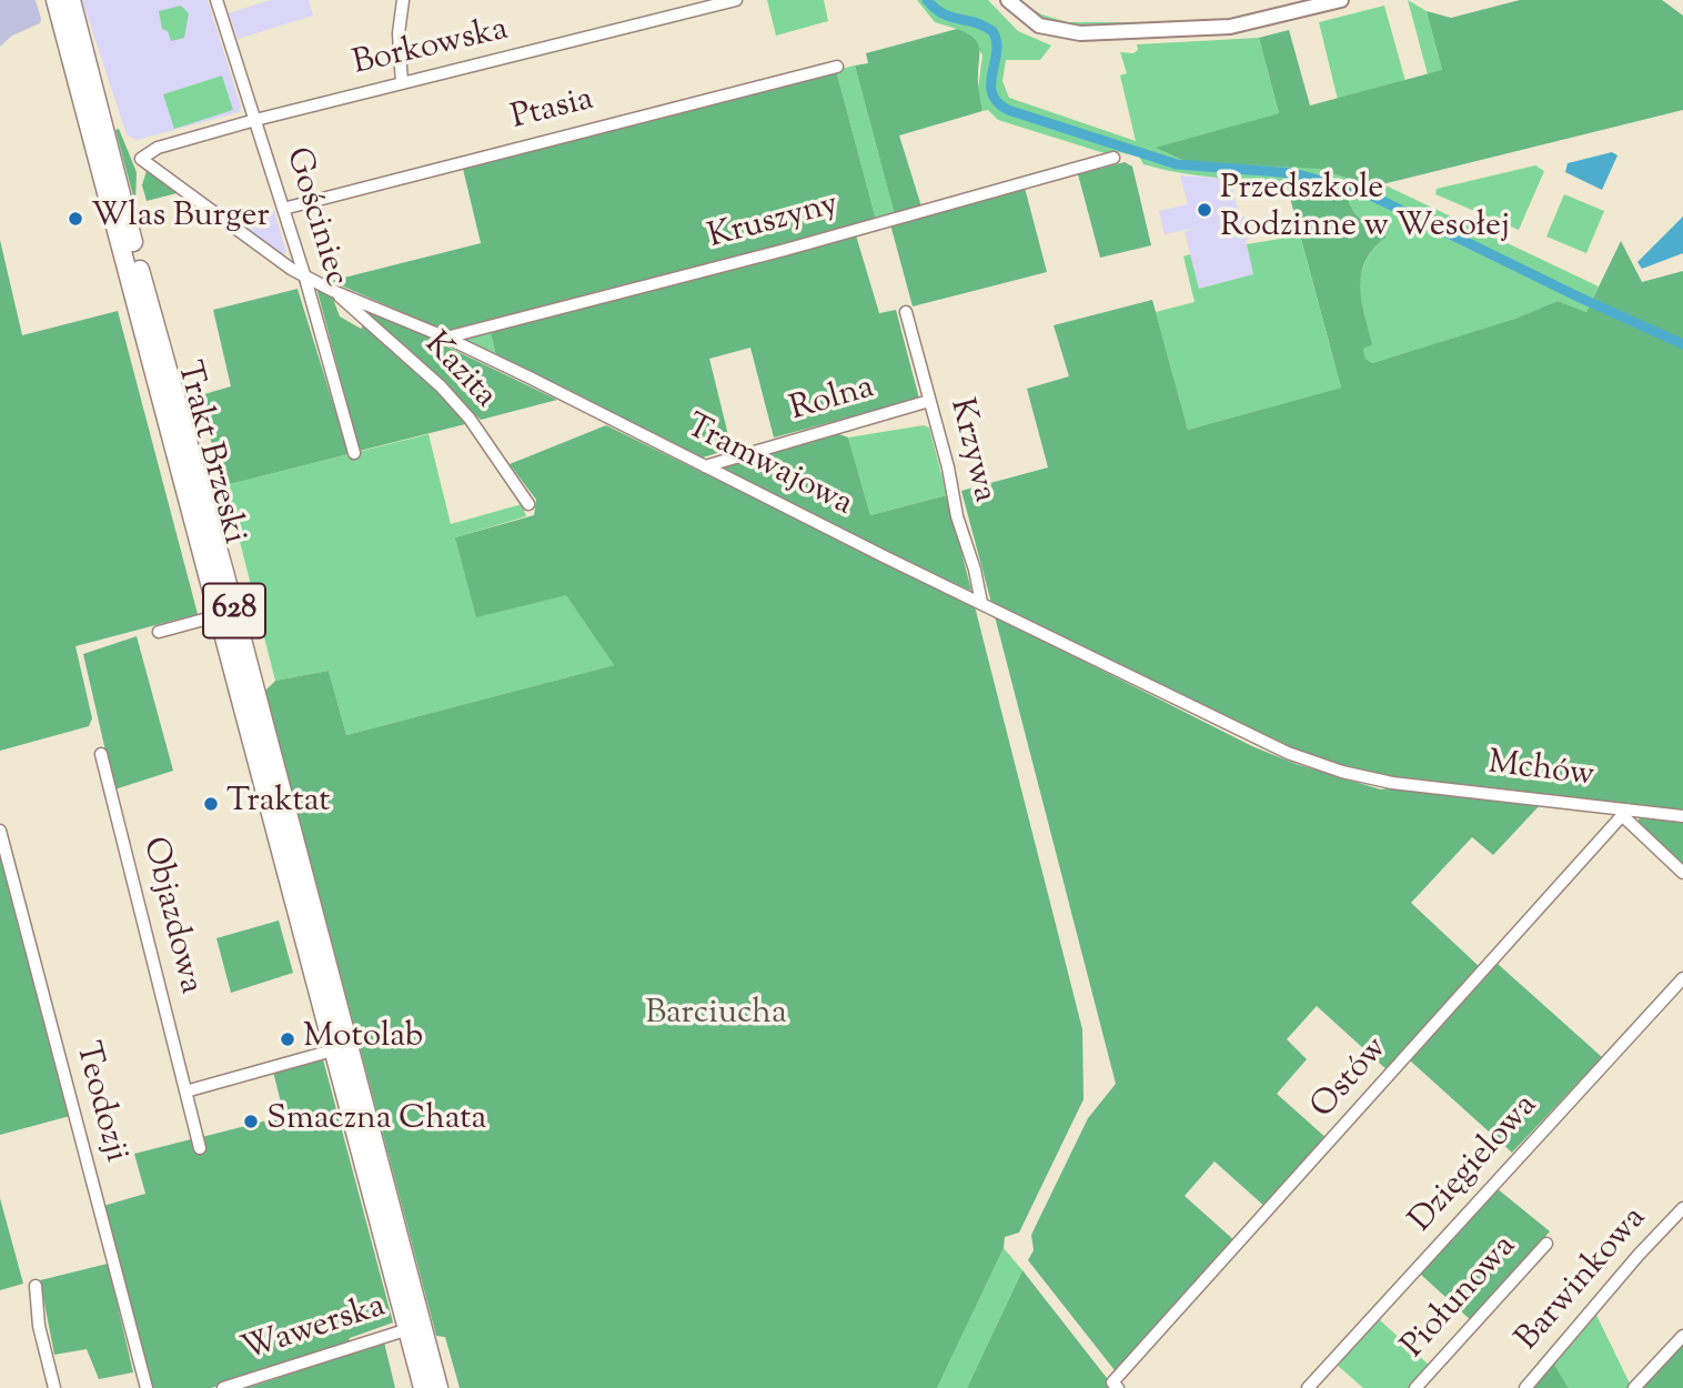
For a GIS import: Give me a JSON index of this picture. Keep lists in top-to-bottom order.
{
  "streets": {
    "main road": ["Trakt Brzeski", "628"],
    "street": [
      "Borkowska",
      "Ptasia",
      "Gościniec",
      "Kruszyny",
      "Kazita",
      "Rolna",
      "Krzywa",
      "Tramwajowa",
      "Mchów",
      "Objazdowa",
      "Ostów",
      "Teodozji",
      "Dzięgielowa",
      "Barwinkowa",
      "Piołunowa",
      "Wawerska"
    ]
  },
  "crossings": [
    ["Borkowska", "Gościniec"],
    ["Borkowska", "Tramwajowa"],
    ["Ptasia", "Gościniec"],
    ["Gościniec", "Tramwajowa"],
    ["Kruszyny", "Tramwajowa"],
    ["Kazita", "Tramwajowa"],
    ["Rolna", "Krzywa"],
    ["Rolna", "Tramwajowa"],
    ["Krzywa", "Tramwajowa"],
    ["Trakt Brzeski", "628"],
    ["Trakt Brzeski", "Wawerska"],
    ["Tramwajowa", "Mchów"],
    ["628", "Wawerska"],
    ["Mchów", "Ostów"]
  ],
  "parks": ["Barciucha"],
  "places": [
    "Przedszkole Rodzinne w Wesołej",
    "Wlas Burger",
    "Traktat",
    "Motolab",
    "Smaczna Chata"
  ]
}
